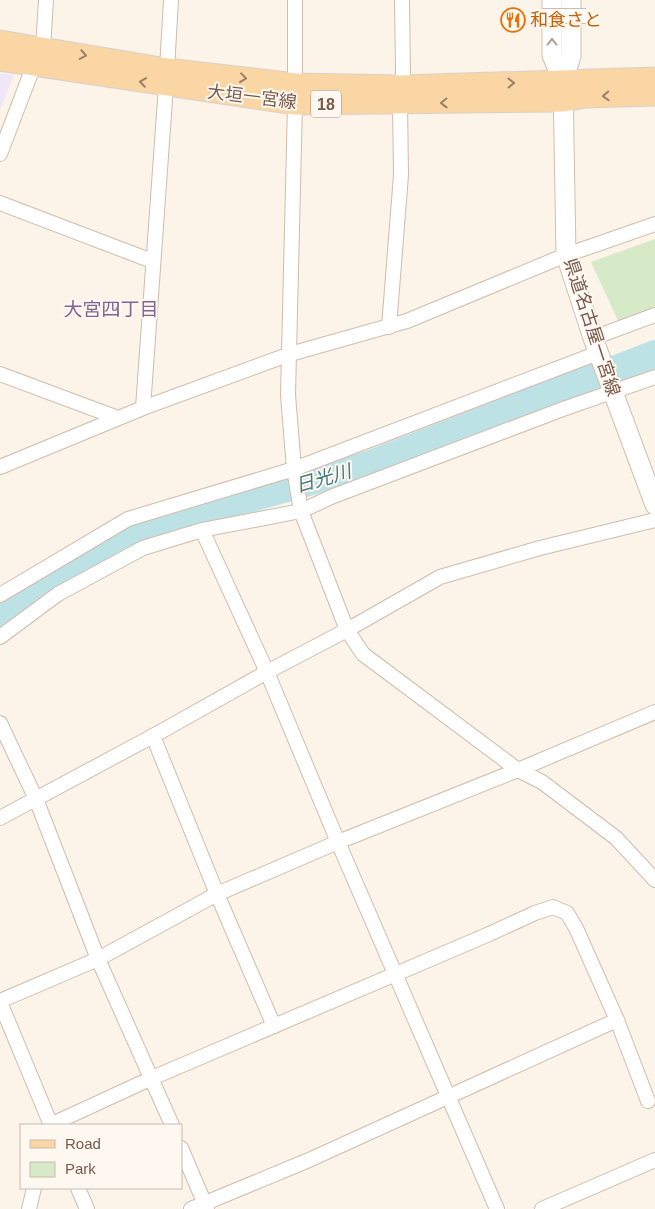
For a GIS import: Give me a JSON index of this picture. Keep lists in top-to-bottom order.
{
  "streets": {
    "main road": ["大垣一宮線", "18", "県道名古屋一宮線"]
  },
  "crossings": [
    ["大垣一宮線", "県道名古屋一宮線"]
  ],
  "districts": ["大宮四丁目"],
  "water": ["日光川"],
  "places": {
    "restaurant": ["和食さと"]
  },
  "legend": ["Road", "Park"]
}
